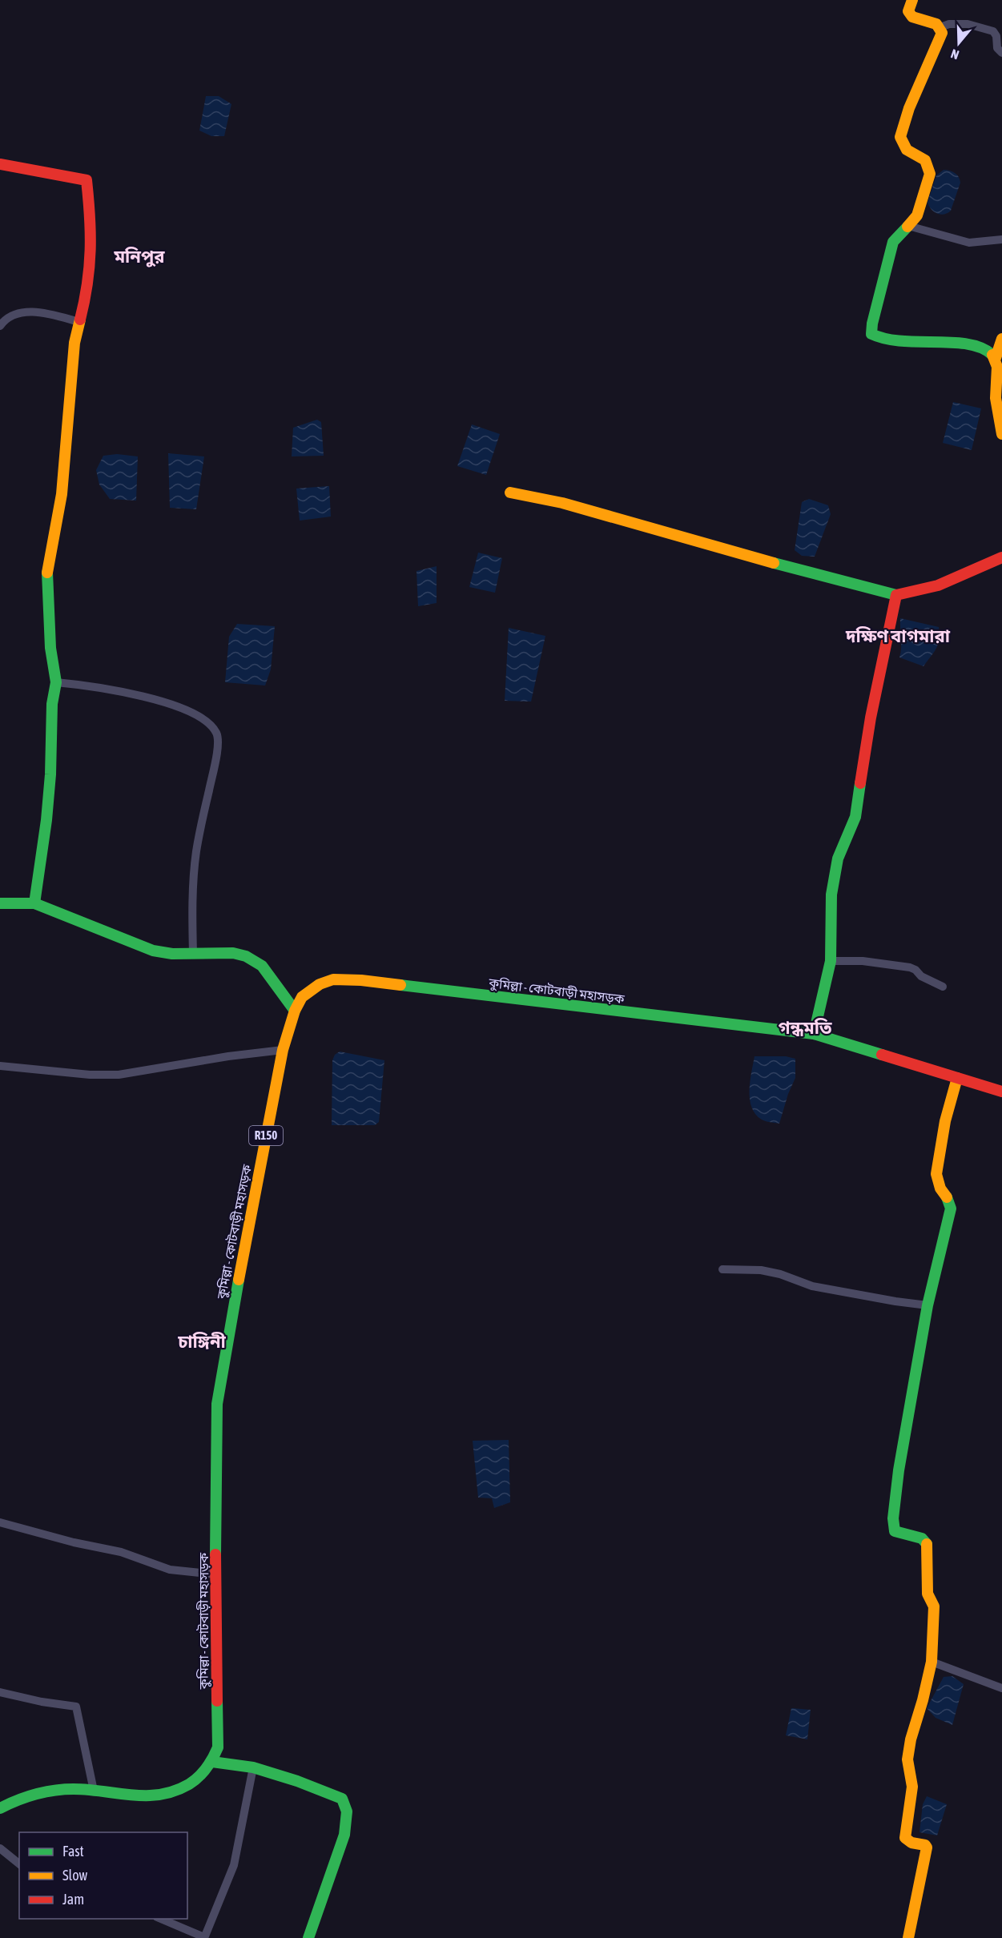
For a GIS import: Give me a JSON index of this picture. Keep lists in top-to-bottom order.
{
  "streets": {
    "main road": ["কুমিল্লা - কোটবাড়ী মহাসড়ক", "R150"]
  },
  "districts": [
    "মনিপুর",
    "দক্ষিণ বাগমারা",
    "গন্ধমতি",
    "চাঙ্গিনী"
  ],
  "legend": ["Fast", "Slow", "Jam"],
  "north": "bottom"
}
